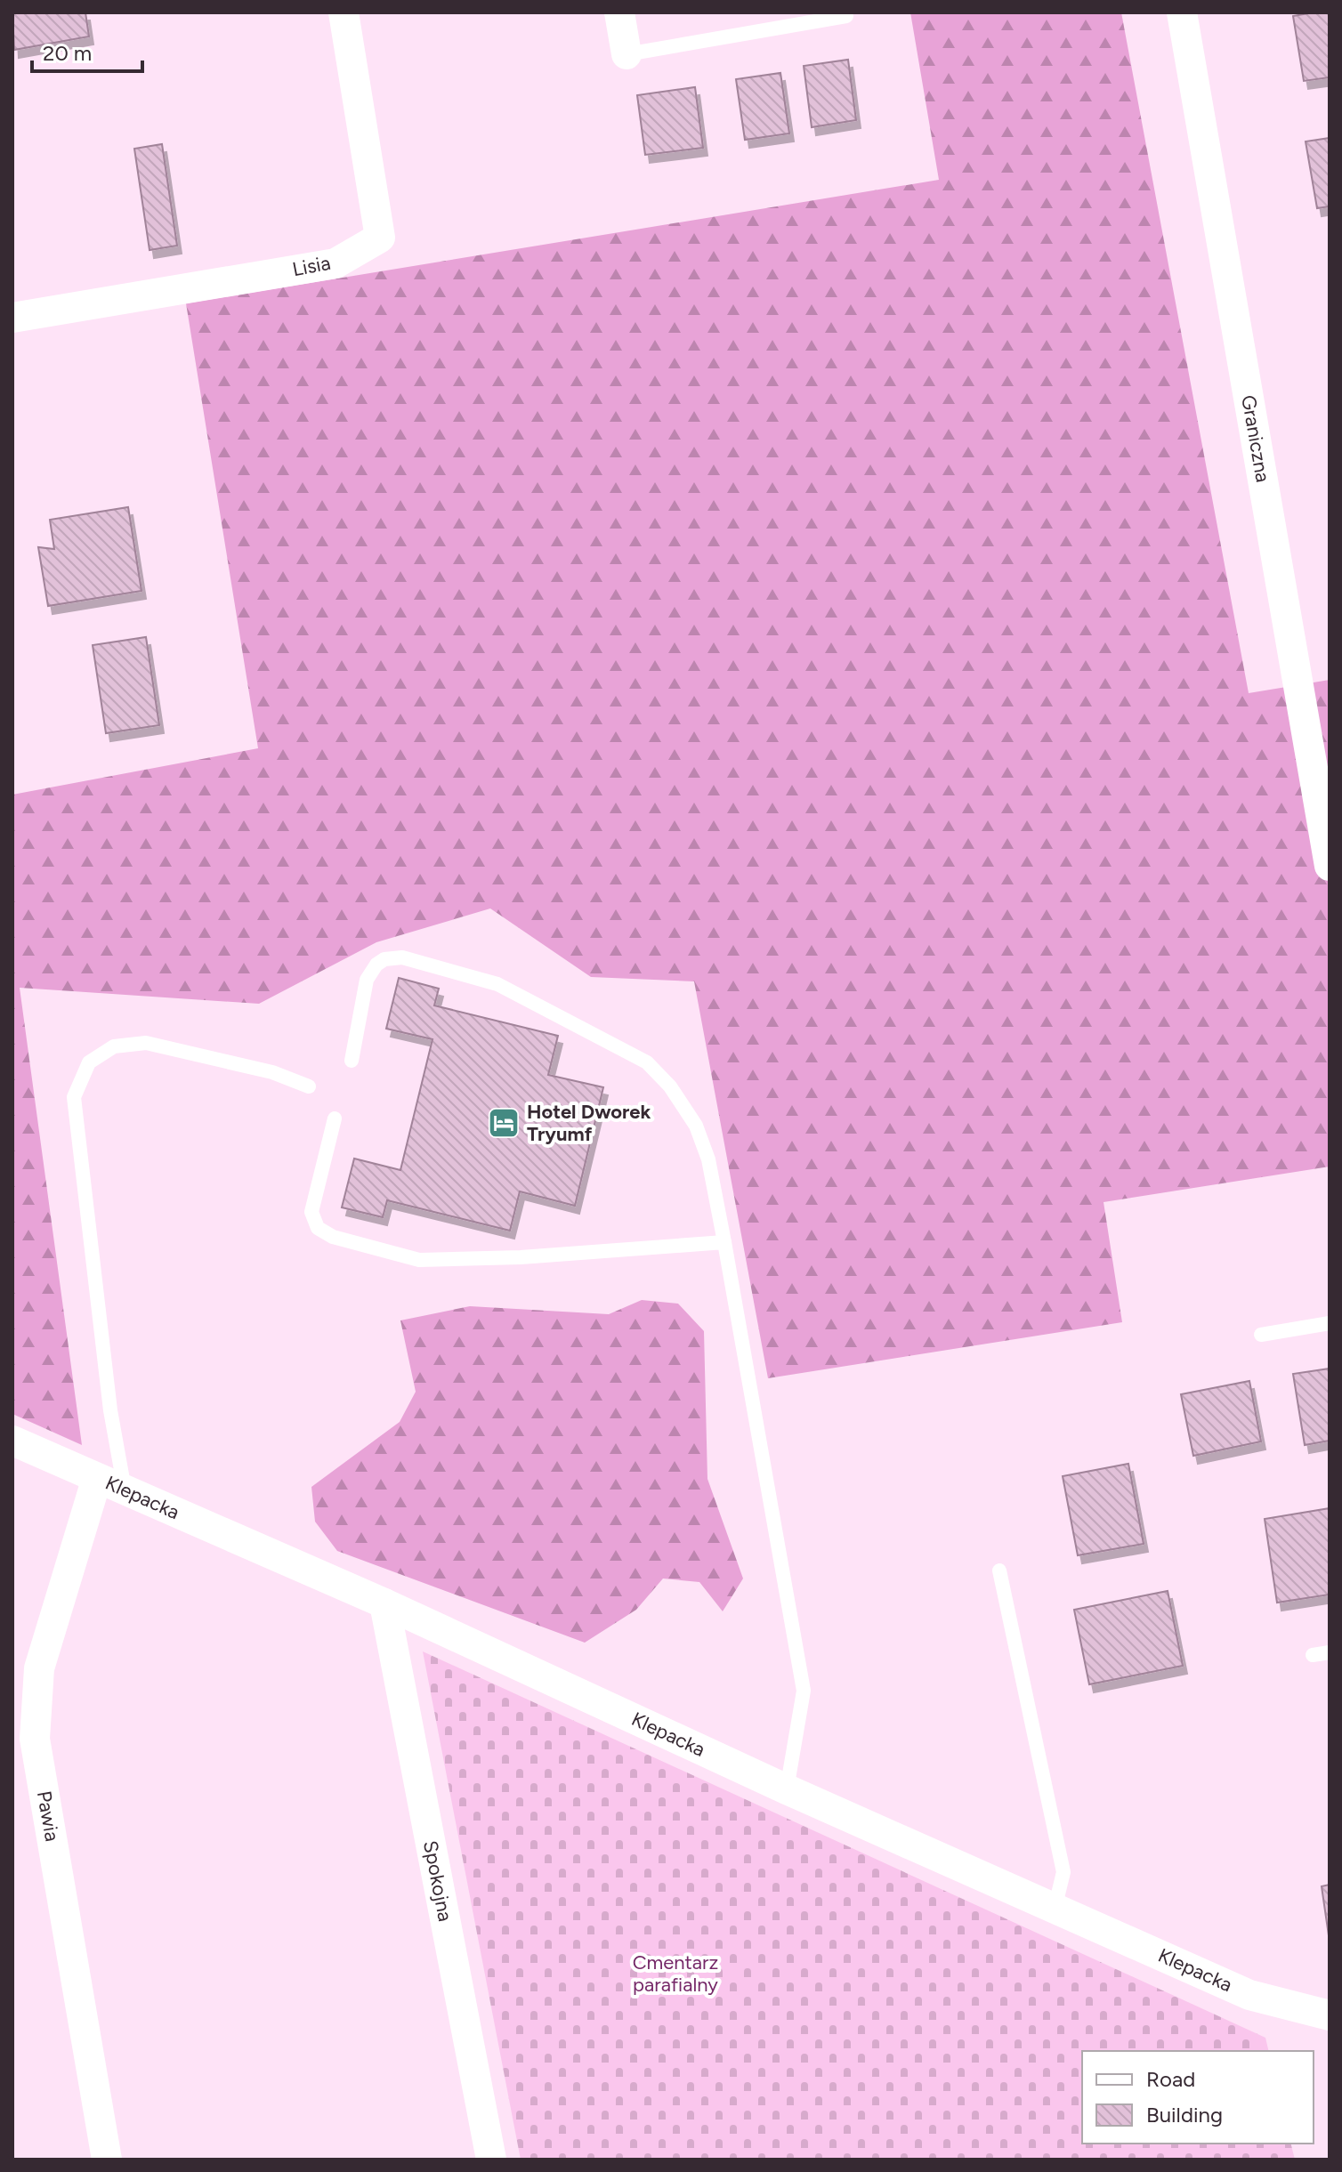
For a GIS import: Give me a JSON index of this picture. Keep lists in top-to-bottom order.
{
  "streets": {
    "street": [
      "Lisia",
      "Graniczna",
      "Klepacka",
      "Pawia",
      "Spokojna"
    ]
  },
  "crossings": [
    ["Klepacka", "Pawia"],
    ["Klepacka", "Spokojna"]
  ],
  "parks": ["Cmentarz parafialny"],
  "places": {
    "hotel": ["Hotel Dworek Tryumf"]
  },
  "legend": ["Road", "Building"],
  "scale_bar": "20 m"
}
